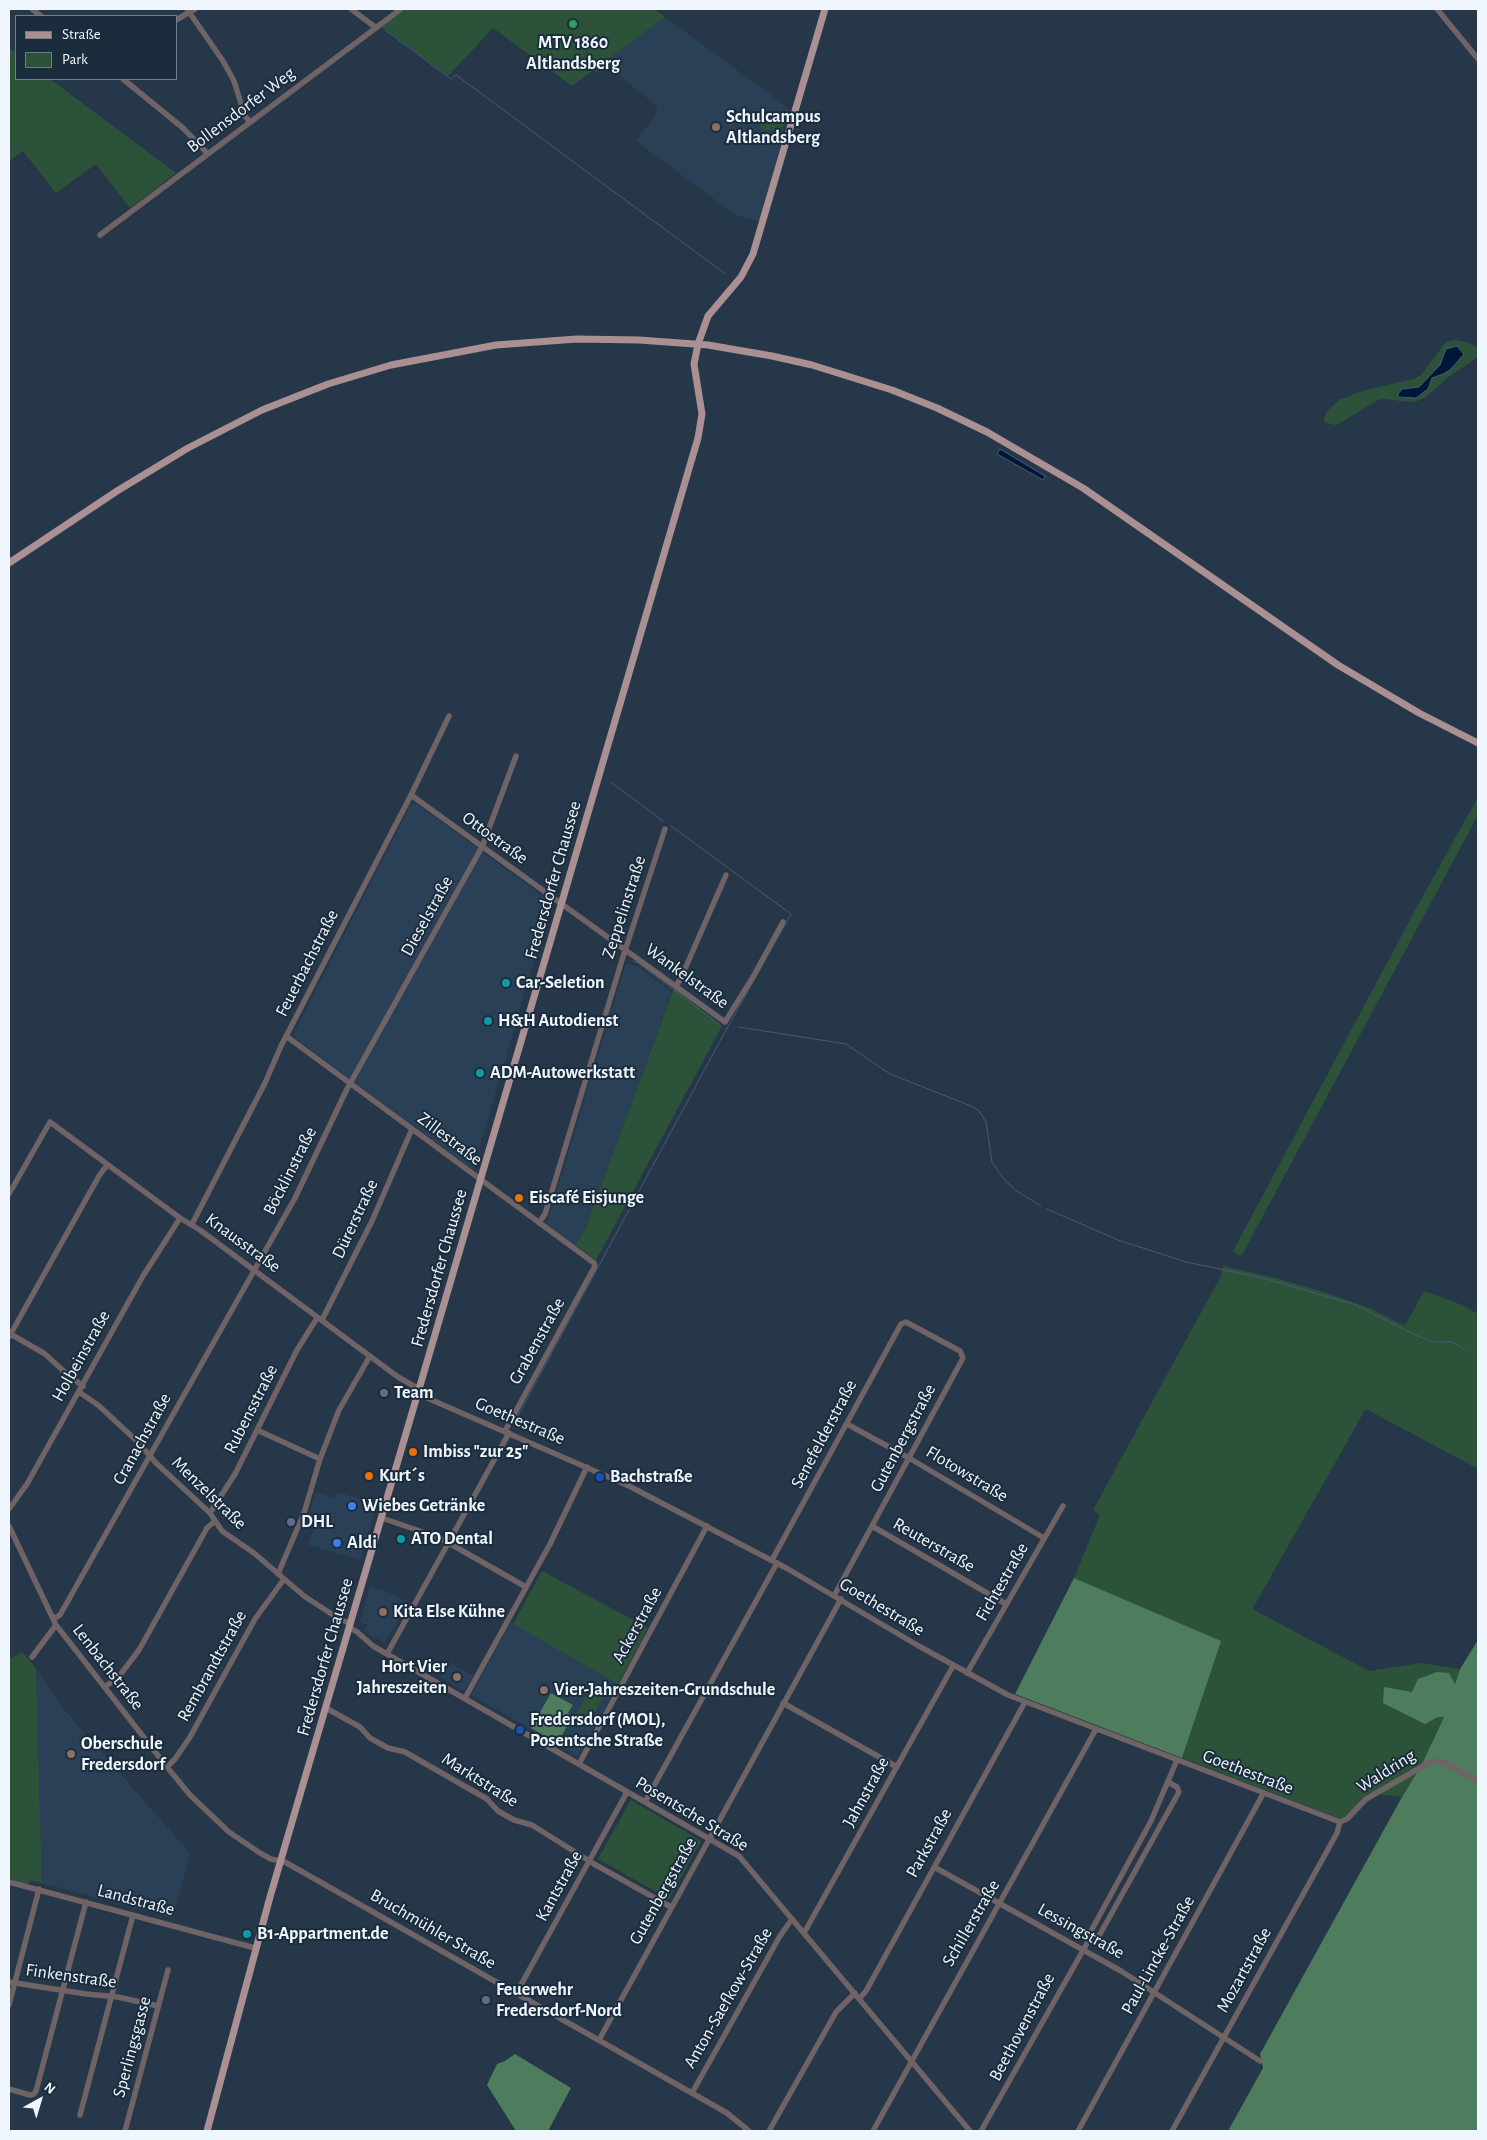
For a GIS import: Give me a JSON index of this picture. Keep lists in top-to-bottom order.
{
  "streets": {
    "main road": ["Fredersdorfer Chaussee"],
    "street": [
      "Bollensdorfer Weg",
      "Ottostraße",
      "Zeppelinstraße",
      "Dieselstraße",
      "Feuerbachstraße",
      "Wankelstraße",
      "Zillestraße",
      "Böcklinstraße",
      "Dürerstraße",
      "Knausstraße",
      "Grabenstraße",
      "Holbeinstraße",
      "Rubensstraße",
      "Goethestraße",
      "Senefelderstraße",
      "Gutenbergstraße",
      "Cranachstraße",
      "Flotowstraße",
      "Menzelstraße",
      "Reuterstraße",
      "Fichtestraße",
      "Ackerstraße",
      "Rembrandtstraße",
      "Lenbachstraße",
      "Waldring",
      "Marktstraße",
      "Jahnstraße",
      "Posentsche Straße",
      "Parkstraße",
      "Kantstraße",
      "Landstraße",
      "Schillerstraße",
      "Bruchmühler Straße",
      "Lessingstraße",
      "Paul-Lincke-Straße",
      "Mozartstraße",
      "Finkenstraße",
      "Anton-Saefkow-Straße",
      "Beethovenstraße",
      "Sperlingsgasse"
    ]
  },
  "crossings": [
    ["Ottostraße", "Fredersdorfer Chaussee"],
    ["Ottostraße", "Dieselstraße"],
    ["Ottostraße", "Feuerbachstraße"],
    ["Ottostraße", "Wankelstraße"],
    ["Fredersdorfer Chaussee", "Wankelstraße"],
    ["Fredersdorfer Chaussee", "Zillestraße"],
    ["Fredersdorfer Chaussee", "Knausstraße"],
    ["Fredersdorfer Chaussee", "Goethestraße"],
    ["Fredersdorfer Chaussee", "Menzelstraße"],
    ["Fredersdorfer Chaussee", "Lenbachstraße"],
    ["Fredersdorfer Chaussee", "Marktstraße"],
    ["Fredersdorfer Chaussee", "Posentsche Straße"],
    ["Fredersdorfer Chaussee", "Landstraße"],
    ["Fredersdorfer Chaussee", "Bruchmühler Straße"],
    ["Zeppelinstraße", "Wankelstraße"],
    ["Zeppelinstraße", "Zillestraße"],
    ["Dieselstraße", "Zillestraße"],
    ["Dieselstraße", "Böcklinstraße"],
    ["Feuerbachstraße", "Zillestraße"],
    ["Feuerbachstraße", "Knausstraße"],
    ["Zillestraße", "Böcklinstraße"],
    ["Zillestraße", "Dürerstraße"],
    ["Zillestraße", "Grabenstraße"],
    ["Böcklinstraße", "Knausstraße"],
    ["Böcklinstraße", "Cranachstraße"],
    ["Dürerstraße", "Knausstraße"],
    ["Dürerstraße", "Rubensstraße"],
    ["Knausstraße", "Holbeinstraße"],
    ["Knausstraße", "Rubensstraße"],
    ["Knausstraße", "Goethestraße"],
    ["Knausstraße", "Cranachstraße"],
    ["Grabenstraße", "Goethestraße"],
    ["Grabenstraße", "Posentsche Straße"],
    ["Holbeinstraße", "Menzelstraße"],
    ["Rubensstraße", "Menzelstraße"],
    ["Goethestraße", "Senefelderstraße"],
    ["Goethestraße", "Gutenbergstraße"],
    ["Goethestraße", "Fichtestraße"],
    ["Goethestraße", "Ackerstraße"],
    ["Goethestraße", "Waldring"],
    ["Goethestraße", "Jahnstraße"],
    ["Goethestraße", "Parkstraße"],
    ["Goethestraße", "Schillerstraße"],
    ["Goethestraße", "Paul-Lincke-Straße"],
    ["Goethestraße", "Mozartstraße"],
    ["Goethestraße", "Beethovenstraße"],
    ["Senefelderstraße", "Gutenbergstraße"],
    ["Senefelderstraße", "Flotowstraße"],
    ["Senefelderstraße", "Posentsche Straße"],
    ["Gutenbergstraße", "Flotowstraße"],
    ["Gutenbergstraße", "Reuterstraße"],
    ["Gutenbergstraße", "Marktstraße"],
    ["Gutenbergstraße", "Posentsche Straße"],
    ["Gutenbergstraße", "Bruchmühler Straße"],
    ["Cranachstraße", "Menzelstraße"],
    ["Cranachstraße", "Lenbachstraße"],
    ["Flotowstraße", "Fichtestraße"],
    ["Menzelstraße", "Rembrandtstraße"],
    ["Menzelstraße", "Posentsche Straße"],
    ["Reuterstraße", "Fichtestraße"],
    ["Ackerstraße", "Posentsche Straße"],
    ["Rembrandtstraße", "Lenbachstraße"],
    ["Lenbachstraße", "Bruchmühler Straße"],
    ["Waldring", "Mozartstraße"],
    ["Marktstraße", "Kantstraße"],
    ["Jahnstraße", "Posentsche Straße"],
    ["Posentsche Straße", "Parkstraße"],
    ["Posentsche Straße", "Kantstraße"],
    ["Posentsche Straße", "Schillerstraße"],
    ["Posentsche Straße", "Anton-Saefkow-Straße"],
    ["Parkstraße", "Lessingstraße"],
    ["Kantstraße", "Bruchmühler Straße"],
    ["Schillerstraße", "Lessingstraße"],
    ["Bruchmühler Straße", "Anton-Saefkow-Straße"],
    ["Lessingstraße", "Paul-Lincke-Straße"],
    ["Lessingstraße", "Mozartstraße"],
    ["Lessingstraße", "Beethovenstraße"],
    ["Finkenstraße", "Sperlingsgasse"]
  ],
  "places": [
    "MTV 1860 Altlandsberg",
    "Schulcampus Altlandsberg",
    "Car-Seletion",
    "H&H Autodienst",
    "ADM-Autowerkstatt",
    "Eiscafé Eisjunge",
    "Team",
    "Imbiss \"zur 25\"",
    "Kurt´s",
    "Bachstraße",
    "Wiebes Getränke",
    "DHL",
    "ATO Dental",
    "Aldi",
    "Kita Else Kühne",
    "Hort Vier Jahreszeiten",
    "Vier-Jahreszeiten-Grundschule",
    "Fredersdorf (MOL), Posentsche Straße",
    "Oberschule Fredersdorf",
    "B1-Appartment.de",
    "Feuerwehr Fredersdorf-Nord"
  ],
  "legend": ["Straße", "Park"],
  "north": "top right"
}
